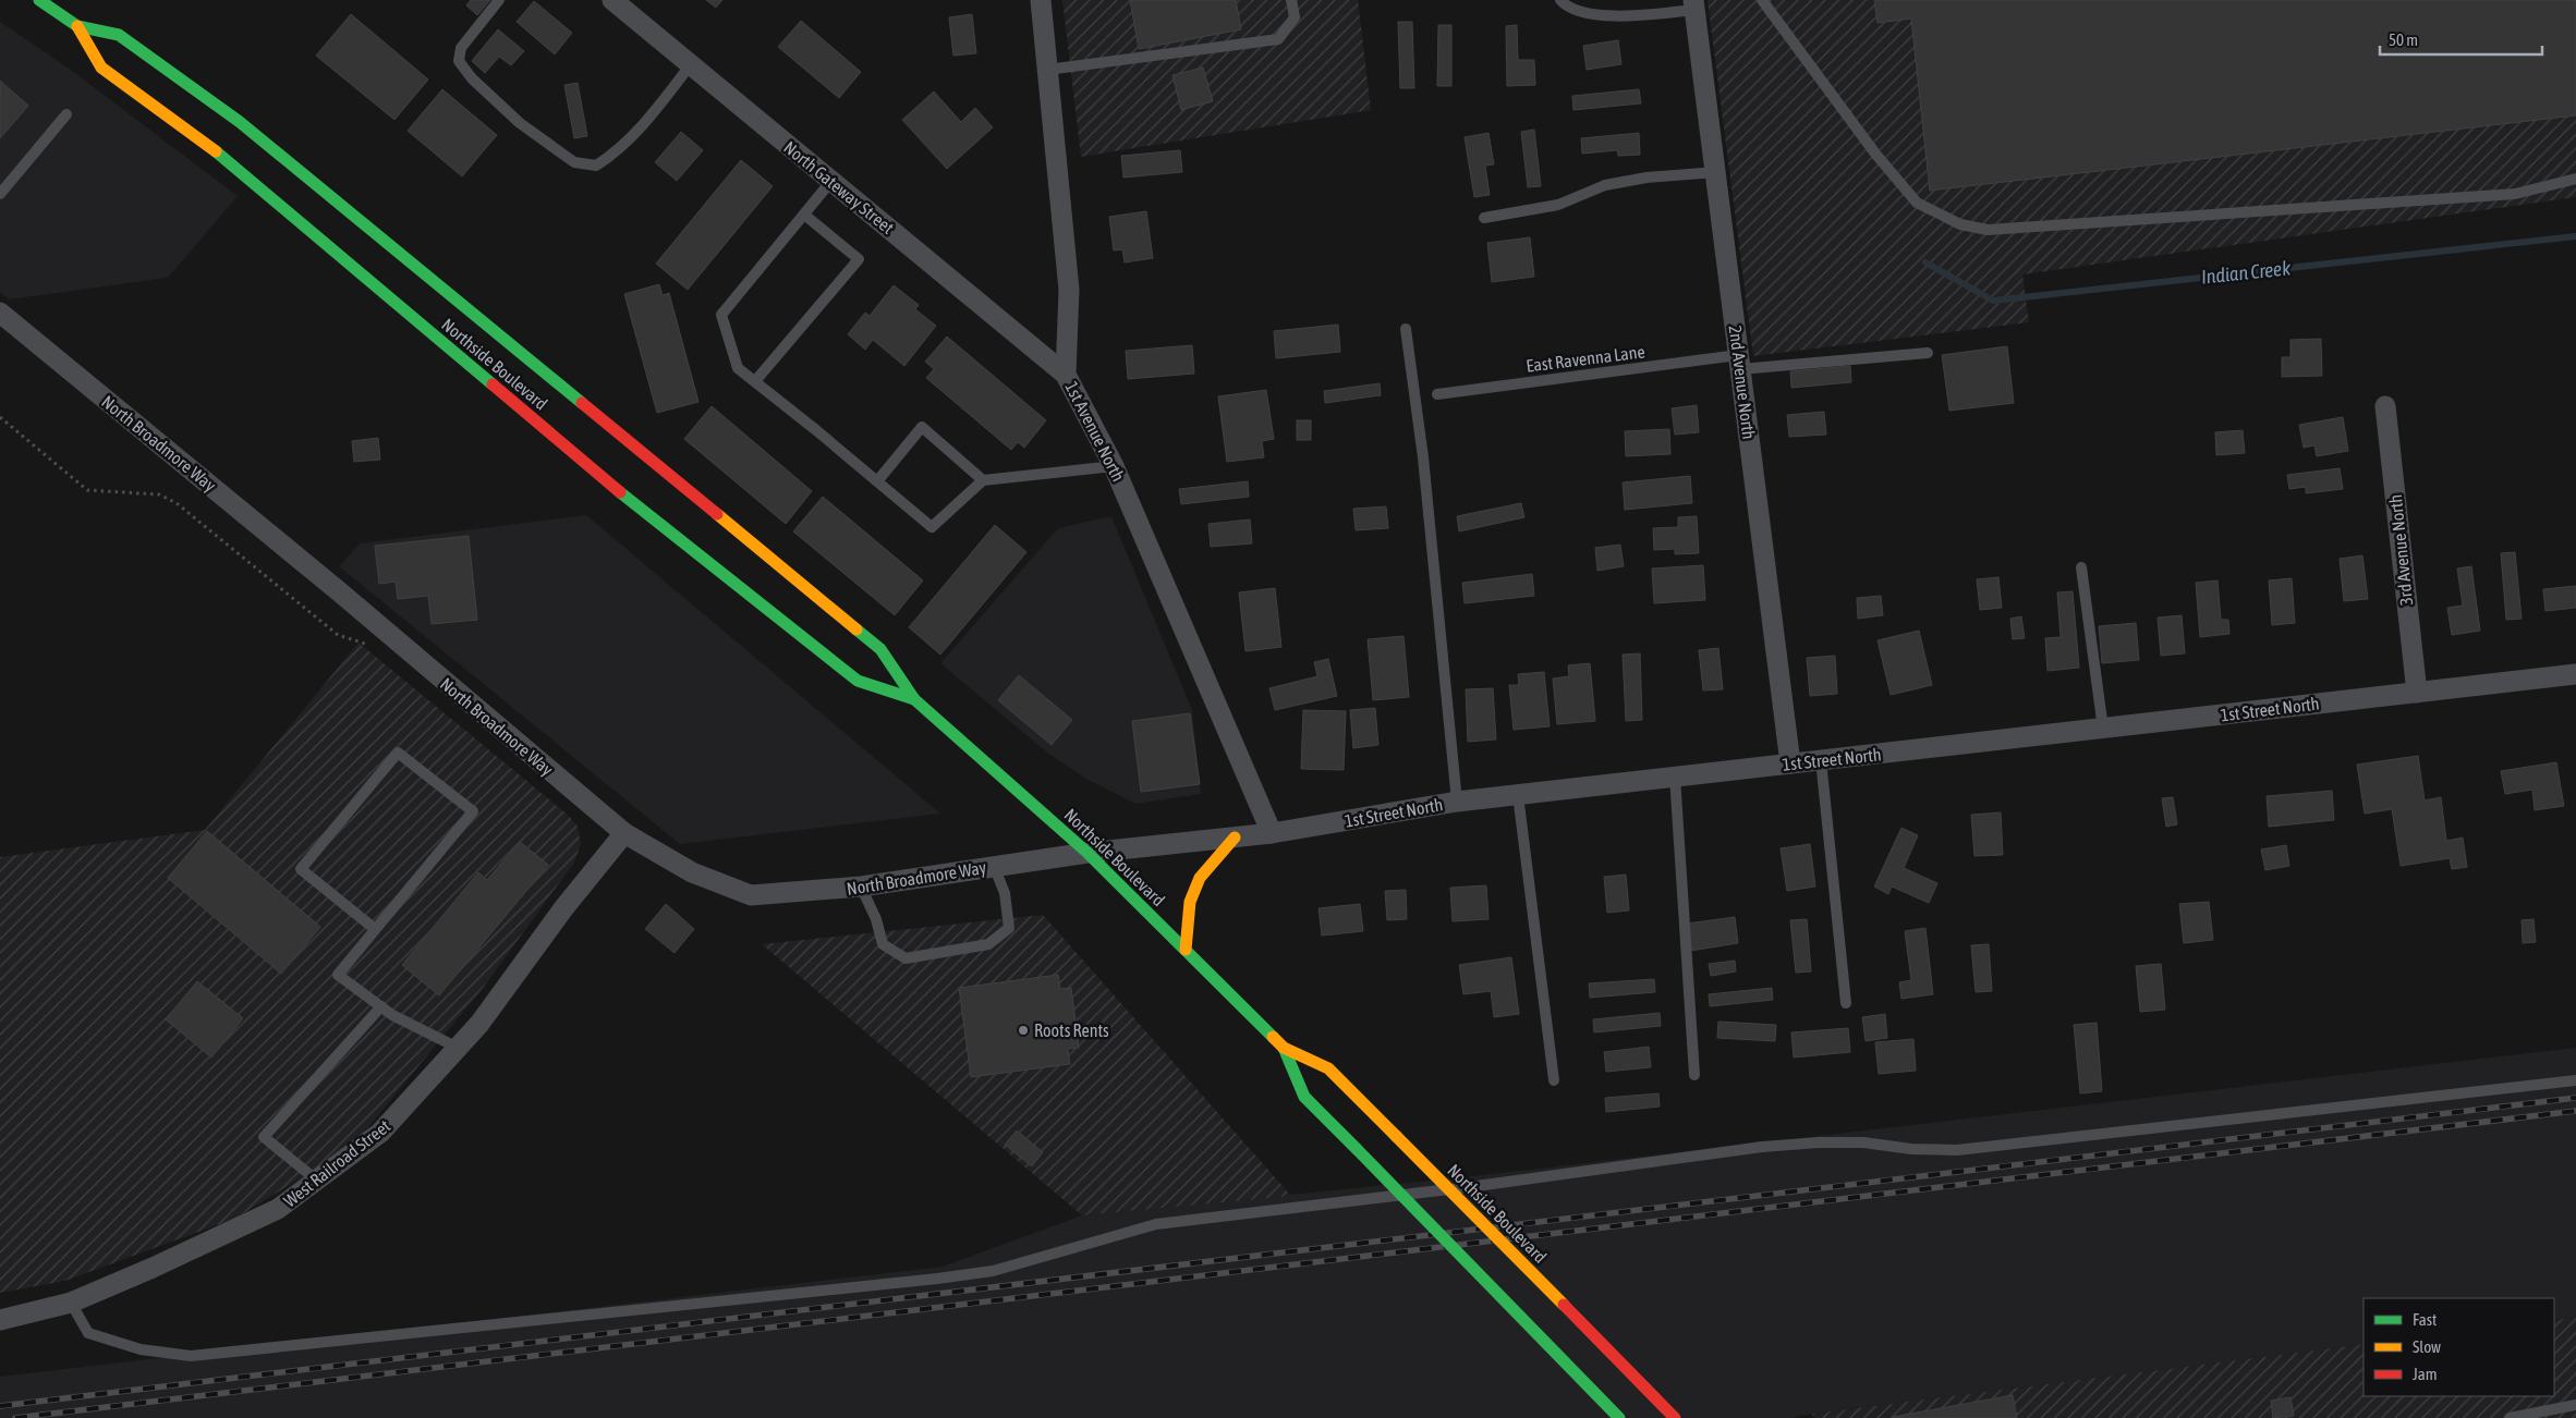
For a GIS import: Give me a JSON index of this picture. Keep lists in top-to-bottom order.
{
  "streets": {
    "main road": ["Northside Boulevard"],
    "street": [
      "North Gateway Street",
      "2nd Avenue North",
      "1st Avenue North",
      "North Broadmore Way",
      "3rd Avenue North",
      "1st Street North",
      "West Railroad Street"
    ],
    "lane": ["East Ravenna Lane"]
  },
  "crossings": [
    ["North Gateway Street", "1st Avenue North"],
    ["East Ravenna Lane", "2nd Avenue North"],
    ["Northside Boulevard", "North Broadmore Way"],
    ["Northside Boulevard", "1st Street North"],
    ["2nd Avenue North", "1st Street North"],
    ["1st Avenue North", "1st Street North"],
    ["North Broadmore Way", "1st Street North"],
    ["North Broadmore Way", "West Railroad Street"],
    ["3rd Avenue North", "1st Street North"]
  ],
  "water": ["Indian Creek"],
  "places": ["Roots Rents"],
  "legend": ["Fast", "Slow", "Jam"],
  "scale_bar": "50 m"
}
